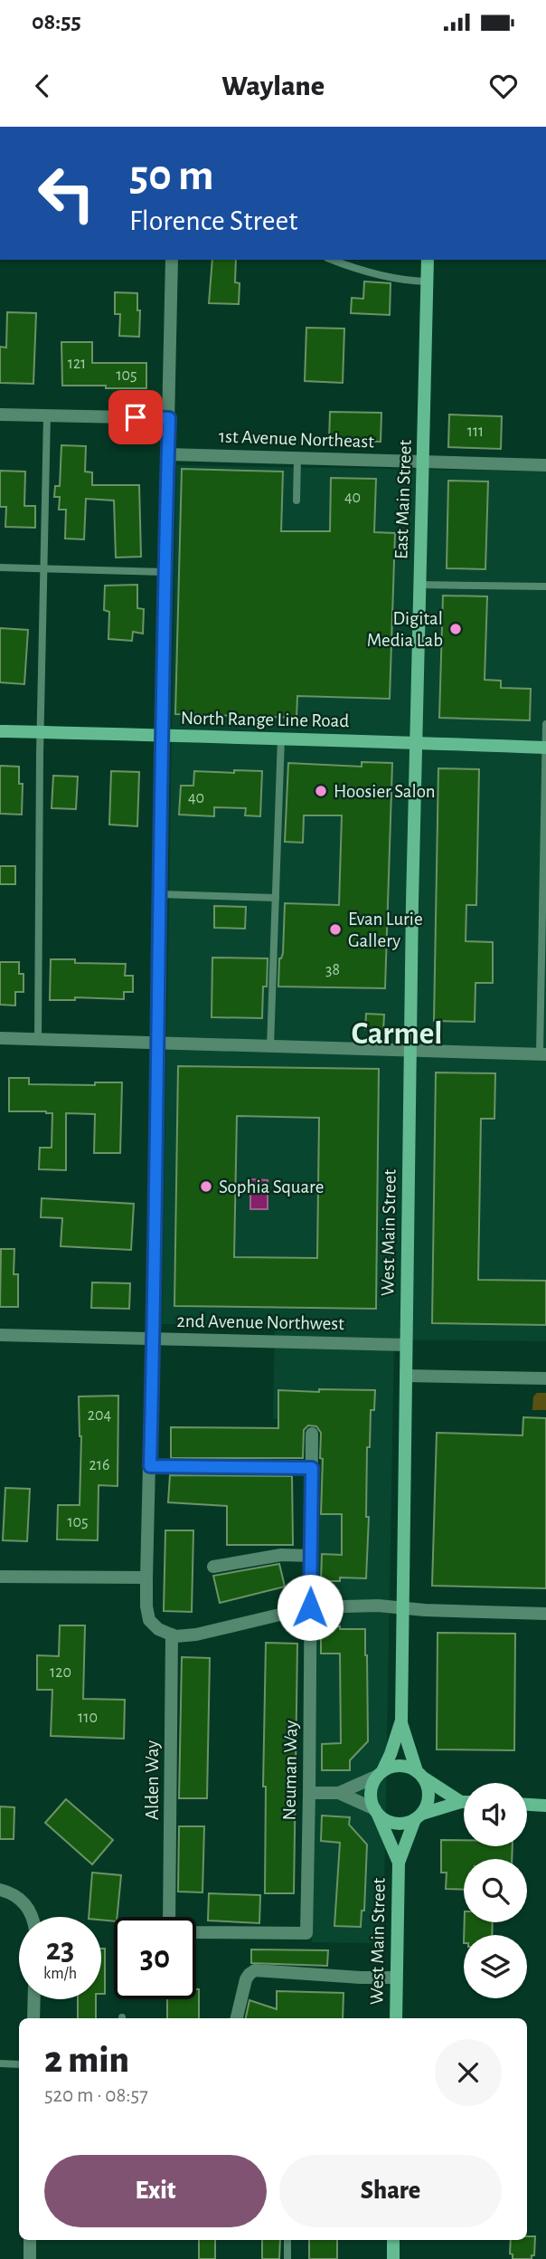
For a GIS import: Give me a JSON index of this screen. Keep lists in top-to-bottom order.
{
  "streets": {
    "main road": ["East Main Street", "North Range Line Road", "West Main Street"],
    "street": [
      "1st Avenue Northeast",
      "2nd Avenue Northwest",
      "Neuman Way",
      "Alden Way"
    ]
  },
  "crossings": [
    ["1st Avenue Northeast", "East Main Street"],
    ["East Main Street", "North Range Line Road"],
    ["East Main Street", "West Main Street"],
    ["North Range Line Road", "West Main Street"],
    ["West Main Street", "2nd Avenue Northwest"],
    ["Neuman Way", "Alden Way"]
  ],
  "districts": ["Carmel"],
  "places": [
    "Digital Media Lab",
    "Hoosier Salon",
    "Evan Lurie Gallery",
    "Sophia Square"
  ],
  "house_numbers": [
    "121",
    "105",
    "111",
    "40",
    "40",
    "38",
    "204",
    "216",
    "105",
    "120",
    "110"
  ],
  "page": {
    "status": "08:55",
    "header": "Waylane",
    "turn": ["50 m", "Florence Street"],
    "speed": "23 km/h",
    "limit": "30",
    "heading": ["2 min", "520 m · 08:57"],
    "buttons": ["Exit", "Share"]
  }
}
